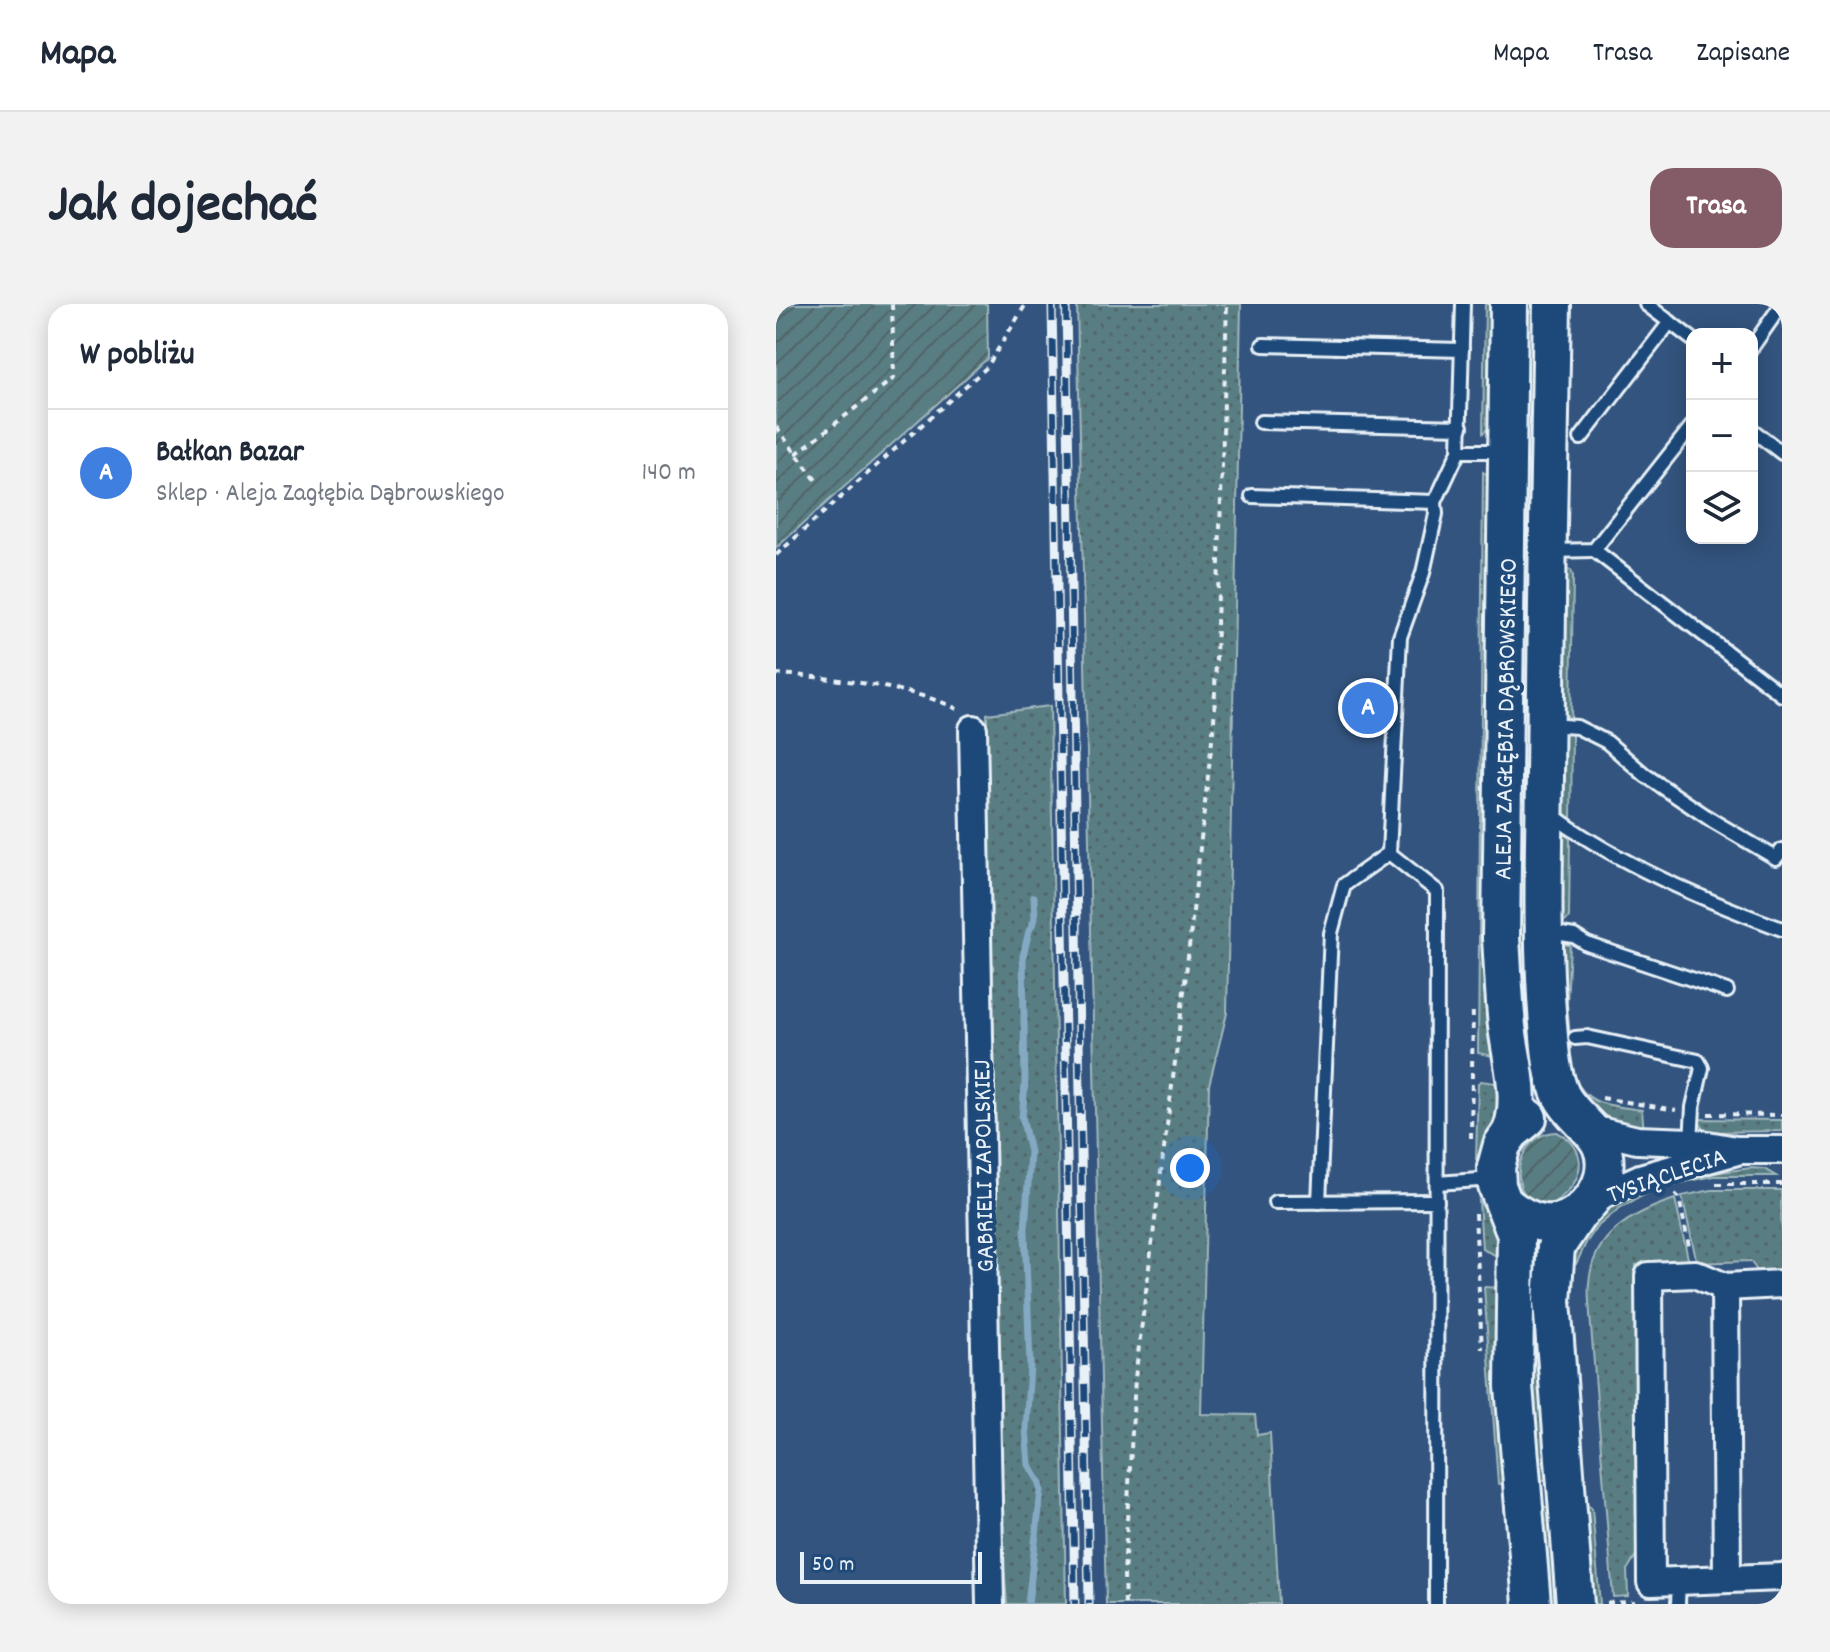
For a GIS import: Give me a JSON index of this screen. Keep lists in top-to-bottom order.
{
  "streets": {
    "street": ["ALEJA ZAGŁĘBIA DĄBROWSKIEGO", "GABRIELI ZAPOLSKIEJ", "TYSIĄCLECIA"]
  },
  "crossings": [
    ["ALEJA ZAGŁĘBIA DĄBROWSKIEGO", "TYSIĄCLECIA"]
  ],
  "scale_bar": "50 m",
  "page": {
    "header": "Mapa",
    "nav": ["Mapa", "Trasa", "Zapisane"],
    "title": "Jak dojechać",
    "buttons": "Trasa",
    "heading": "W pobliżu",
    "map_buttons": ["+", "−"],
    "list": [
      {
        "mark": "A",
        "name": "Bałkan Bazar",
        "note": "Sklep · Aleja Zagłębia Dąbrowskiego",
        "value": "140 m"
      }
    ],
    "pins": "A",
    "scale": "50 m"
  }
}
